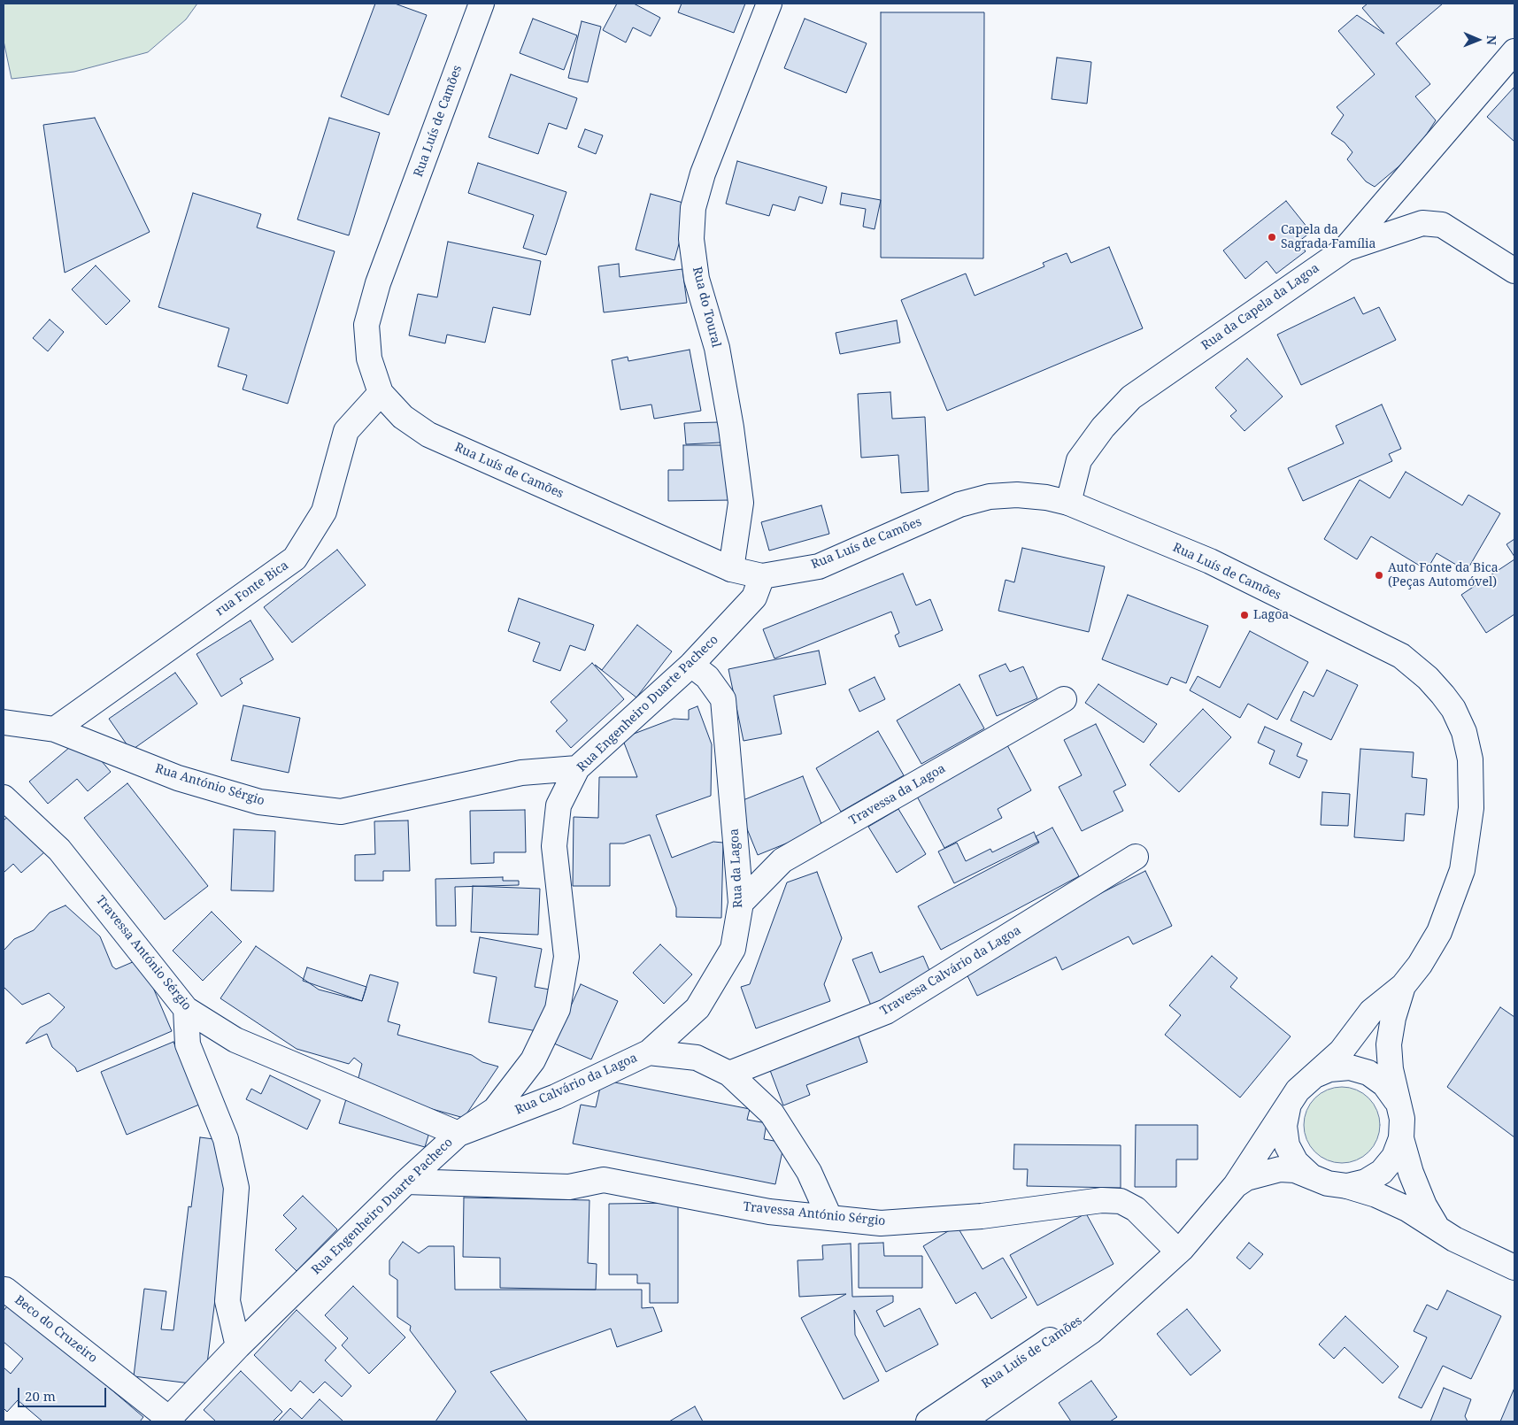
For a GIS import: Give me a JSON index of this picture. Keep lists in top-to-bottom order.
{
  "streets": {
    "street": [
      "Rua Luís de Camões",
      "Rua do Toural",
      "Rua da Capela da Lagoa",
      "rua Fonte Bica",
      "Rua Engenheiro Duarte Pacheco",
      "Rua António Sérgio",
      "Travessa da Lagoa",
      "Rua da Lagoa",
      "Travessa António Sérgio",
      "Travessa Calvário da Lagoa",
      "Rua Calvário da Lagoa",
      "Beco do Cruzeiro"
    ]
  },
  "crossings": [
    ["Rua Luís de Camões", "Rua do Toural"],
    ["Rua Luís de Camões", "Rua da Capela da Lagoa"],
    ["Rua Luís de Camões", "rua Fonte Bica"],
    ["Rua Luís de Camões", "Rua Engenheiro Duarte Pacheco"],
    ["Rua Luís de Camões", "Travessa António Sérgio"],
    ["rua Fonte Bica", "Rua António Sérgio"],
    ["Rua Engenheiro Duarte Pacheco", "Rua António Sérgio"],
    ["Rua Engenheiro Duarte Pacheco", "Rua da Lagoa"],
    ["Rua Engenheiro Duarte Pacheco", "Travessa António Sérgio"],
    ["Rua Engenheiro Duarte Pacheco", "Rua Calvário da Lagoa"],
    ["Rua Engenheiro Duarte Pacheco", "Beco do Cruzeiro"],
    ["Travessa da Lagoa", "Rua da Lagoa"],
    ["Rua da Lagoa", "Rua Calvário da Lagoa"],
    ["Travessa António Sérgio", "Rua Calvário da Lagoa"],
    ["Travessa Calvário da Lagoa", "Rua Calvário da Lagoa"]
  ],
  "places": ["Capela da Sagrada Família", "Auto Fonte da Bica (Peças Automóvel)", "Lagoa"],
  "scale_bar": "20 m",
  "north": "right"
}
